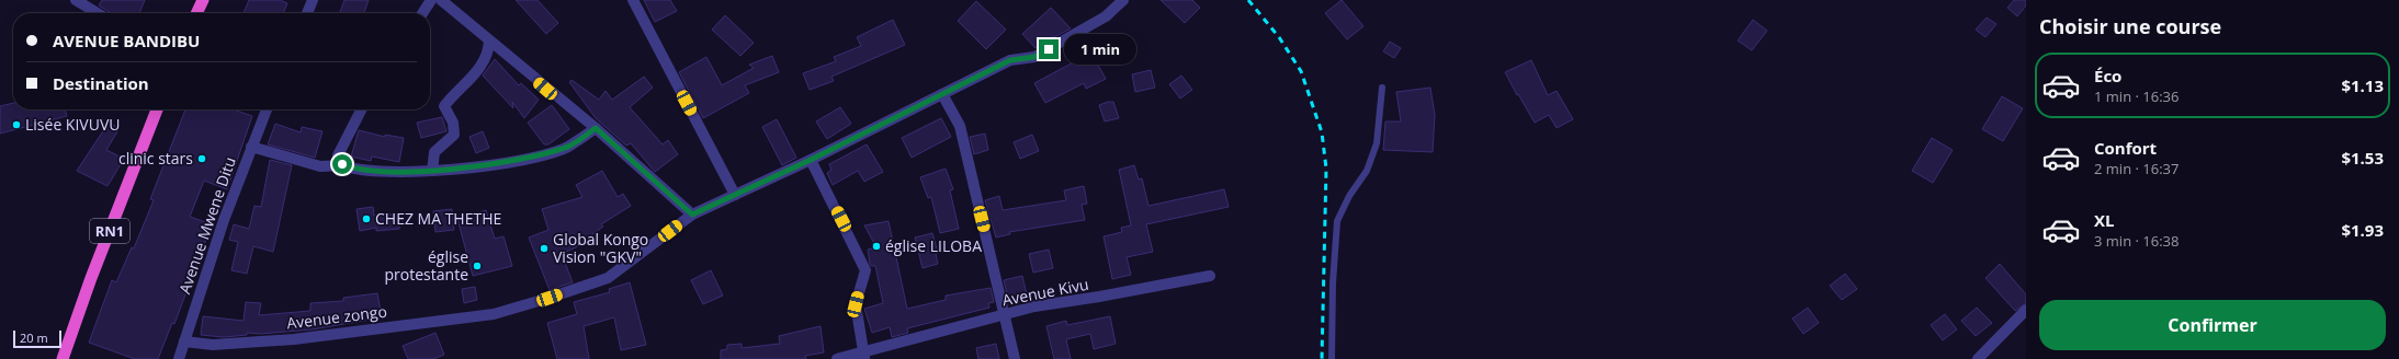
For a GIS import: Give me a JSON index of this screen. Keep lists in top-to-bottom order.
{
  "streets": {
    "highway": ["RN1"],
    "street": ["Avenue Mwene Ditu", "Avenue Kivu", "Avenue zongo"]
  },
  "crossings": [
    ["Avenue Mwene Ditu", "Avenue zongo"]
  ],
  "places": [
    "Lisée KIVUVU",
    "clinic stars",
    "CHEZ MA THETHE",
    "église LILOBA",
    "Global Kongo Vision \"GKV\"",
    "église protestante"
  ],
  "scale_bar": "20 m",
  "page": {
    "heading": "Choisir une course",
    "banner": ["AVENUE BANDIBU", "Destination"],
    "bubble": "1 min",
    "list": [
      {
        "name": "Éco",
        "note": "1 min · 16:36",
        "value": "$1.13"
      },
      {
        "name": "Confort",
        "note": "2 min · 16:37",
        "value": "$1.53"
      },
      {
        "name": "XL",
        "note": "3 min · 16:38",
        "value": "$1.93"
      }
    ],
    "buttons": "Confirmer",
    "scale": "20 m"
  }
}
